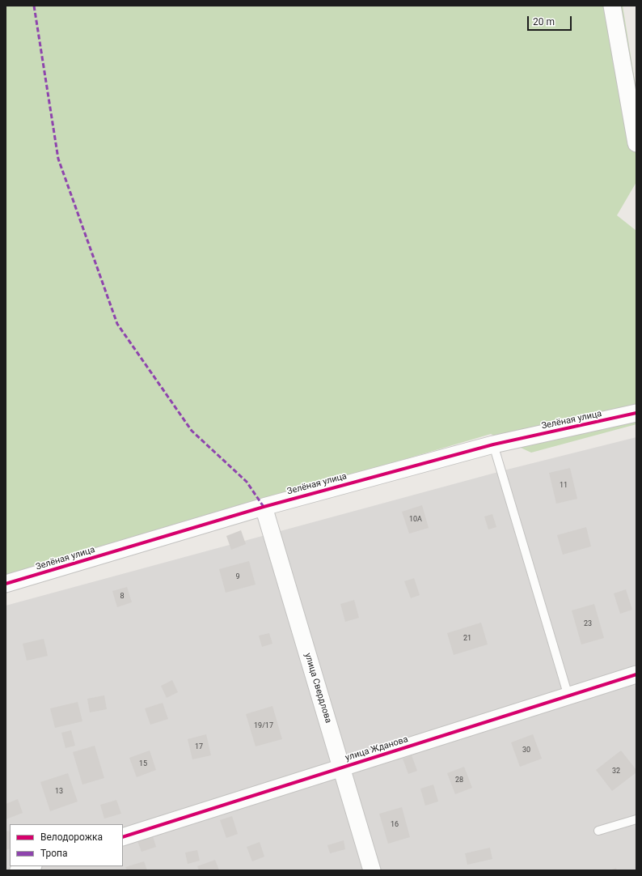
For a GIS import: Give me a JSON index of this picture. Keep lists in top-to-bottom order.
{
  "streets": {
    "street": ["Зелёная улица", "улица Свердлова", "улица Жданова"]
  },
  "crossings": [
    ["Зелёная улица", "улица Свердлова"],
    ["улица Свердлова", "улица Жданова"]
  ],
  "house_numbers": [
    "11",
    "10А",
    "9",
    "8",
    "23",
    "21",
    "19/17",
    "17",
    "30",
    "15",
    "32",
    "28",
    "13",
    "16"
  ],
  "legend": ["Велодорожка", "Тропа"],
  "scale_bar": "20 m"
}
